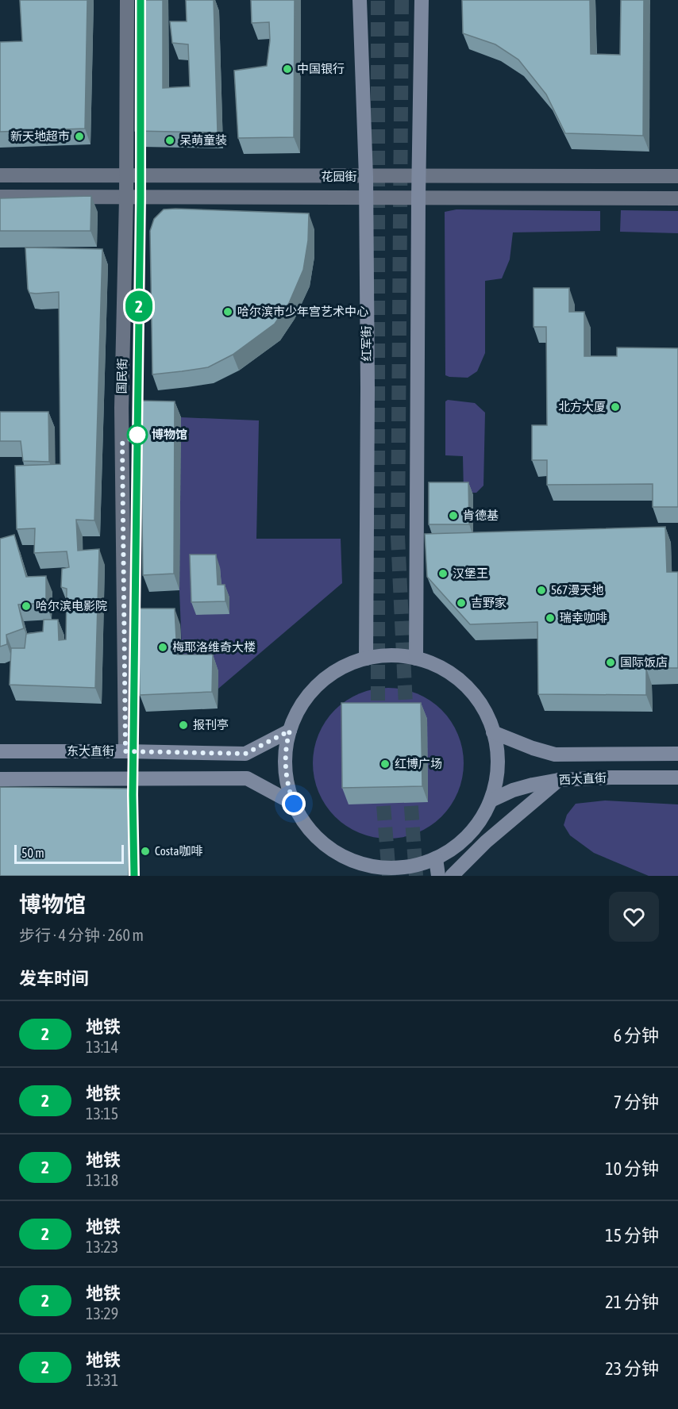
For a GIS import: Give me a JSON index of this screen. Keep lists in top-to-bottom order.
{
  "streets": {
    "main road": [
      "花园街",
      "红军街",
      "国民街",
      "东大直街",
      "西大直街"
    ]
  },
  "crossings": [
    ["花园街", "红军街"],
    ["花园街", "国民街"],
    ["国民街", "东大直街"]
  ],
  "places": [
    "中国银行",
    "新天地超市",
    "呆萌童装",
    "哈尔滨市少年宫艺术中心",
    "北方大厦",
    "博物馆",
    "肯德基",
    "汉堡王",
    "567漫天地",
    "吉野家",
    "哈尔滨电影院",
    "瑞幸咖啡",
    "梅耶洛维奇大楼",
    "国际饭店",
    "报刊亭",
    "红博广场",
    "Costa咖啡"
  ],
  "lines": ["metro line 2"],
  "scale_bar": "50 m",
  "page": {
    "on_map": "2",
    "scale": "50 m",
    "heading": [
      ["博物馆", "步行 · 4 分钟 · 260 m"],
      "发车时间"
    ],
    "list": [
      {
        "mark": "2",
        "name": "地铁",
        "note": "13:14",
        "value": "6 分钟"
      },
      {
        "mark": "2",
        "name": "地铁",
        "note": "13:15",
        "value": "7 分钟"
      },
      {
        "mark": "2",
        "name": "地铁",
        "note": "13:18",
        "value": "10 分钟"
      },
      {
        "mark": "2",
        "name": "地铁",
        "note": "13:23",
        "value": "15 分钟"
      },
      {
        "mark": "2",
        "name": "地铁",
        "note": "13:29",
        "value": "21 分钟"
      },
      {
        "mark": "2",
        "name": "地铁",
        "note": "13:31",
        "value": "23 分钟"
      }
    ]
  }
}
